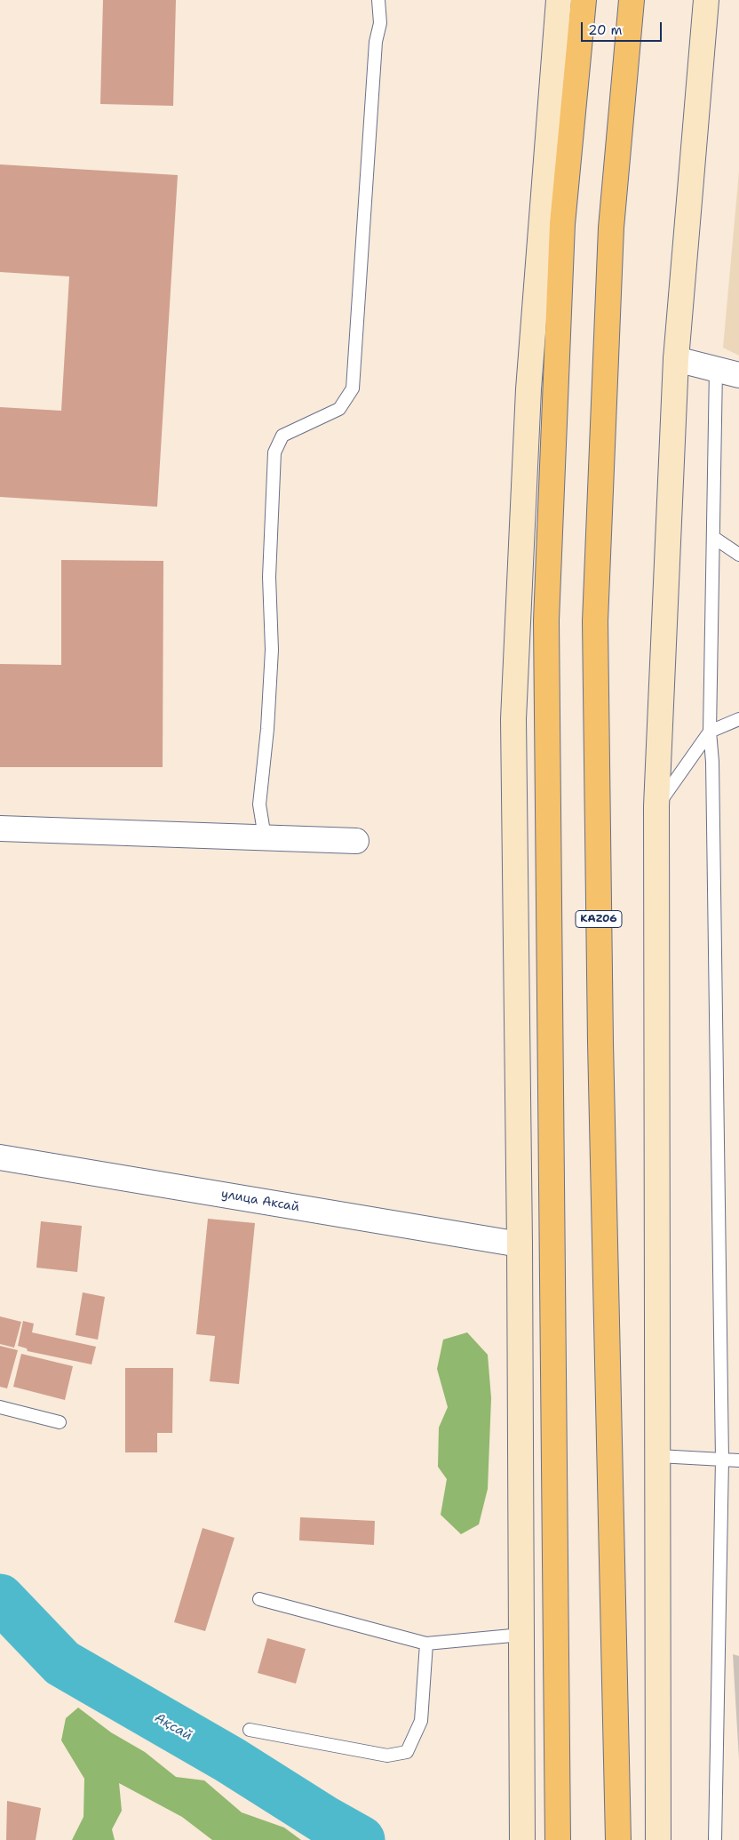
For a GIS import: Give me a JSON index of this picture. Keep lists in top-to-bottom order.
{
  "streets": {
    "highway": ["KАZ06"],
    "street": ["улица Аксай"]
  },
  "water": ["Ақсай"],
  "scale_bar": "20 m"
}
